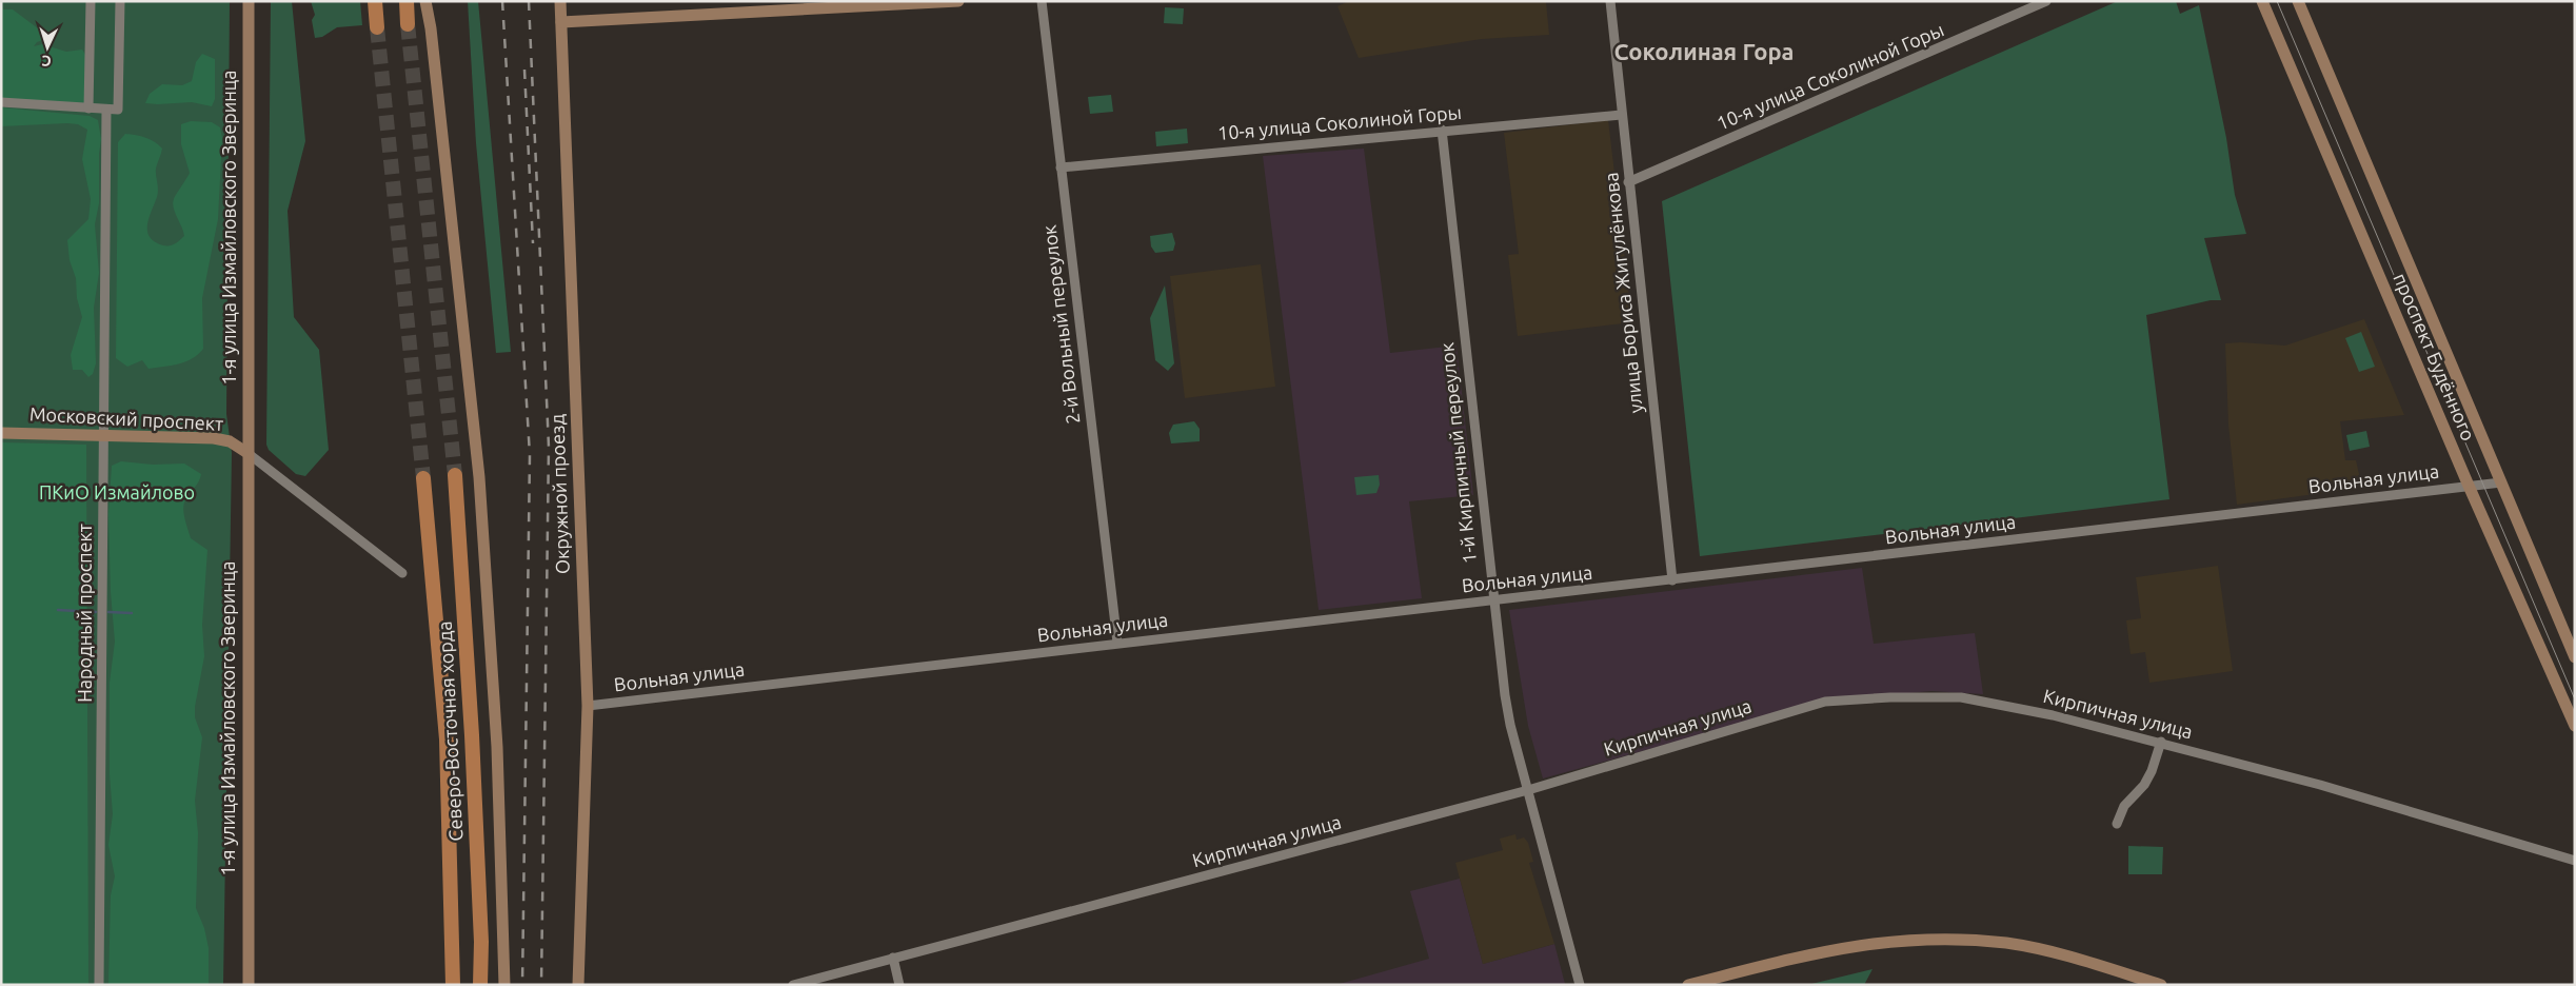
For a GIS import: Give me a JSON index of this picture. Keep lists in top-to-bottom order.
{
  "streets": {
    "main road": [
      "1-я улица Измайловского Зверинца",
      "проспект Будённого",
      "Московский проспект",
      "Окружной проезд",
      "Северо-Восточная хорда"
    ],
    "street": [
      "10-я улица Соколиной Горы",
      "улица Бориса Жигулёнкова",
      "2-й Вольный переулок",
      "1-й Кирпичный переулок",
      "Вольная улица",
      "Народный проспект",
      "Кирпичная улица"
    ]
  },
  "crossings": [
    ["10-я улица Соколиной Горы", "улица Бориса Жигулёнкова"],
    ["10-я улица Соколиной Горы", "2-й Вольный переулок"],
    ["10-я улица Соколиной Горы", "1-й Кирпичный переулок"],
    ["1-я улица Измайловского Зверинца", "Московский проспект"],
    ["улица Бориса Жигулёнкова", "Вольная улица"],
    ["2-й Вольный переулок", "Вольная улица"],
    ["проспект Будённого", "Вольная улица"],
    ["Московский проспект", "Народный проспект"],
    ["1-й Кирпичный переулок", "Вольная улица"],
    ["1-й Кирпичный переулок", "Кирпичная улица"],
    ["Вольная улица", "Окружной проезд"]
  ],
  "districts": ["Соколиная Гора"],
  "parks": ["ПКиО Измайлово"],
  "north": "bottom"
}
